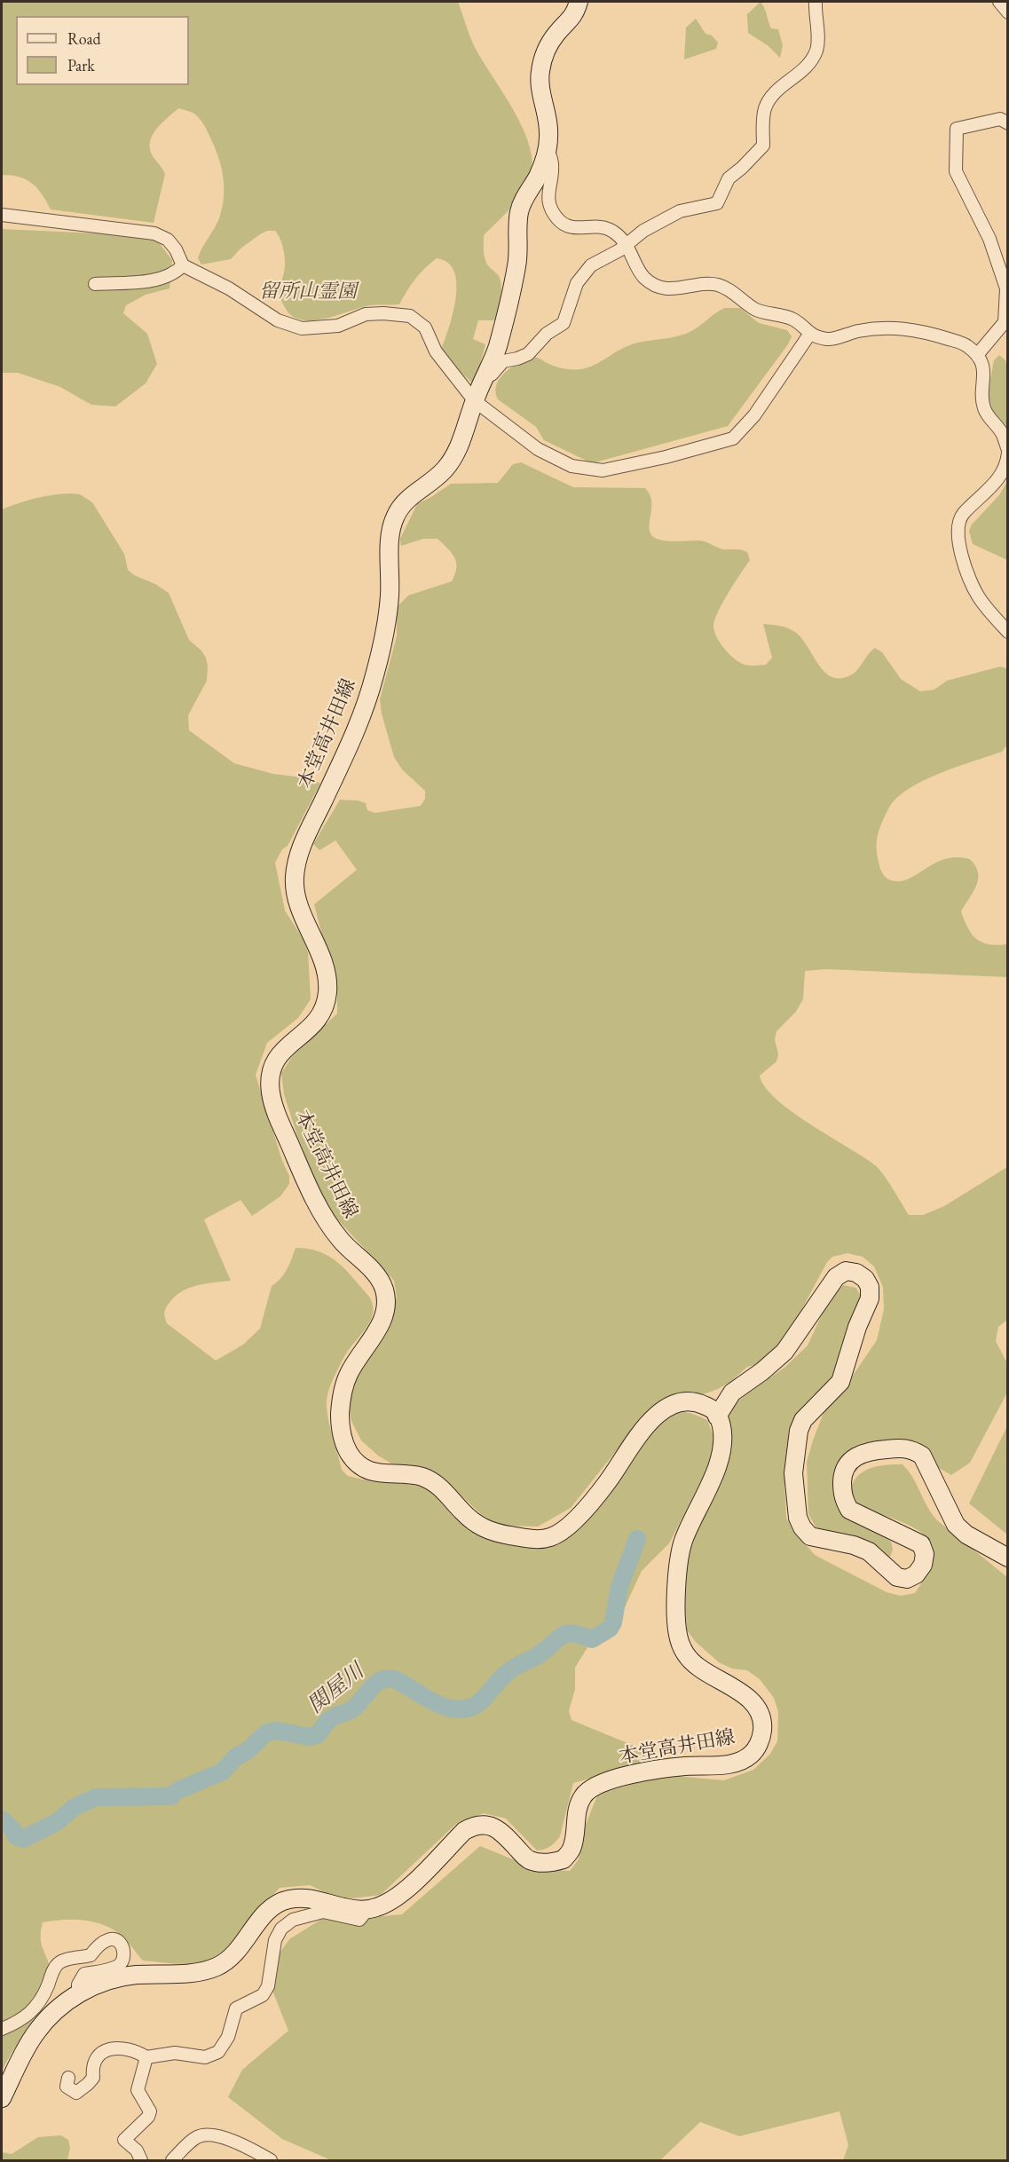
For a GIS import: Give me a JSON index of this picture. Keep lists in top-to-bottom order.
{
  "streets": {
    "main road": ["本堂高井田線"]
  },
  "water": ["関屋川"],
  "parks": ["留所山霊園"],
  "legend": ["Road", "Park"]
}
